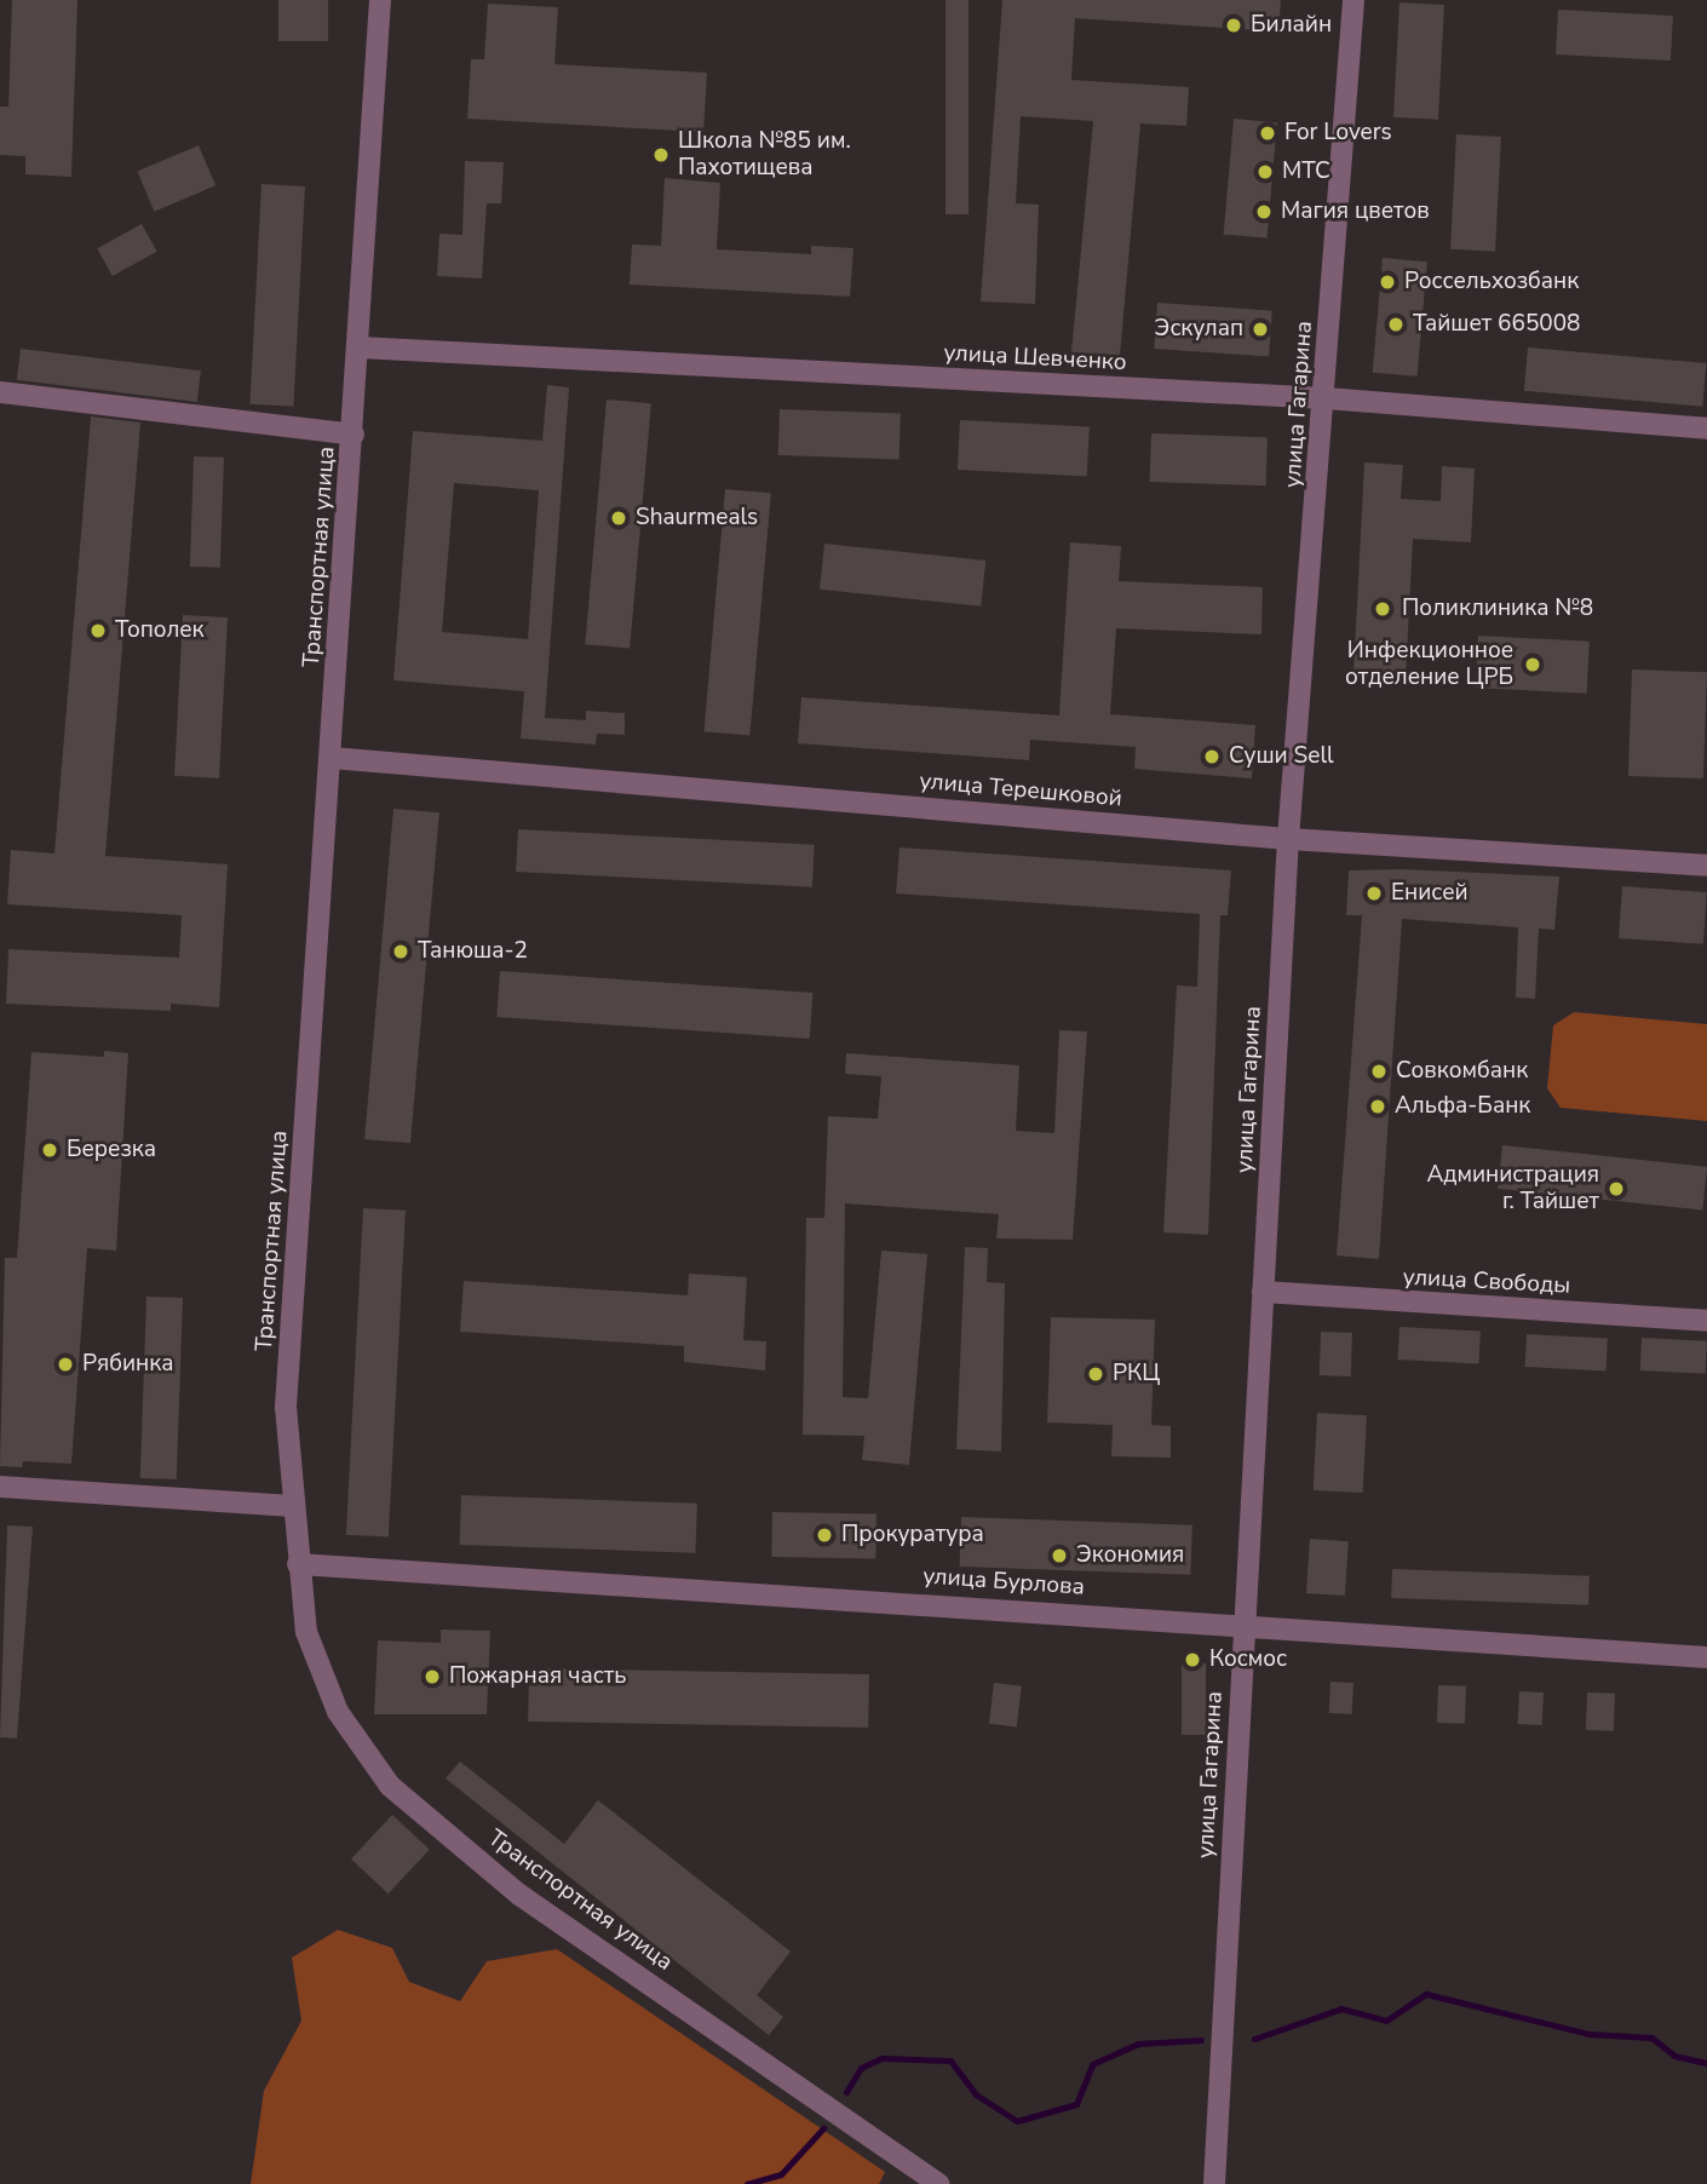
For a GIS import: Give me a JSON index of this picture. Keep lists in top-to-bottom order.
{
  "streets": {
    "street": [
      "улица Шевченко",
      "улица Гагарина",
      "Транспортная улица",
      "улица Терешковой",
      "улица Свободы",
      "улица Бурлова"
    ]
  },
  "crossings": [
    ["улица Шевченко", "улица Гагарина"],
    ["улица Шевченко", "Транспортная улица"],
    ["улица Гагарина", "улица Терешковой"],
    ["улица Гагарина", "улица Свободы"],
    ["улица Гагарина", "улица Бурлова"],
    ["Транспортная улица", "улица Терешковой"],
    ["Транспортная улица", "улица Бурлова"]
  ],
  "places": [
    "Билайн",
    "For Lovers",
    "Школа №85 им. Пахотищева",
    "МТС",
    "Магия цветов",
    "Россельхозбанк",
    "Тайшет 665008",
    "Эскулап",
    "Shaurmeals",
    "Поликлиника №8",
    "Тополек",
    "Инфекционное отделение ЦРБ",
    "Суши Sell",
    "Енисей",
    "Танюша-2",
    "Совкомбанк",
    "Альфа-Банк",
    "Березка",
    "Администрация г. Тайшет",
    "Рябинка",
    "РКЦ",
    "Прокуратура",
    "Экономия",
    "Космос",
    "Пожарная часть"
  ]
}
